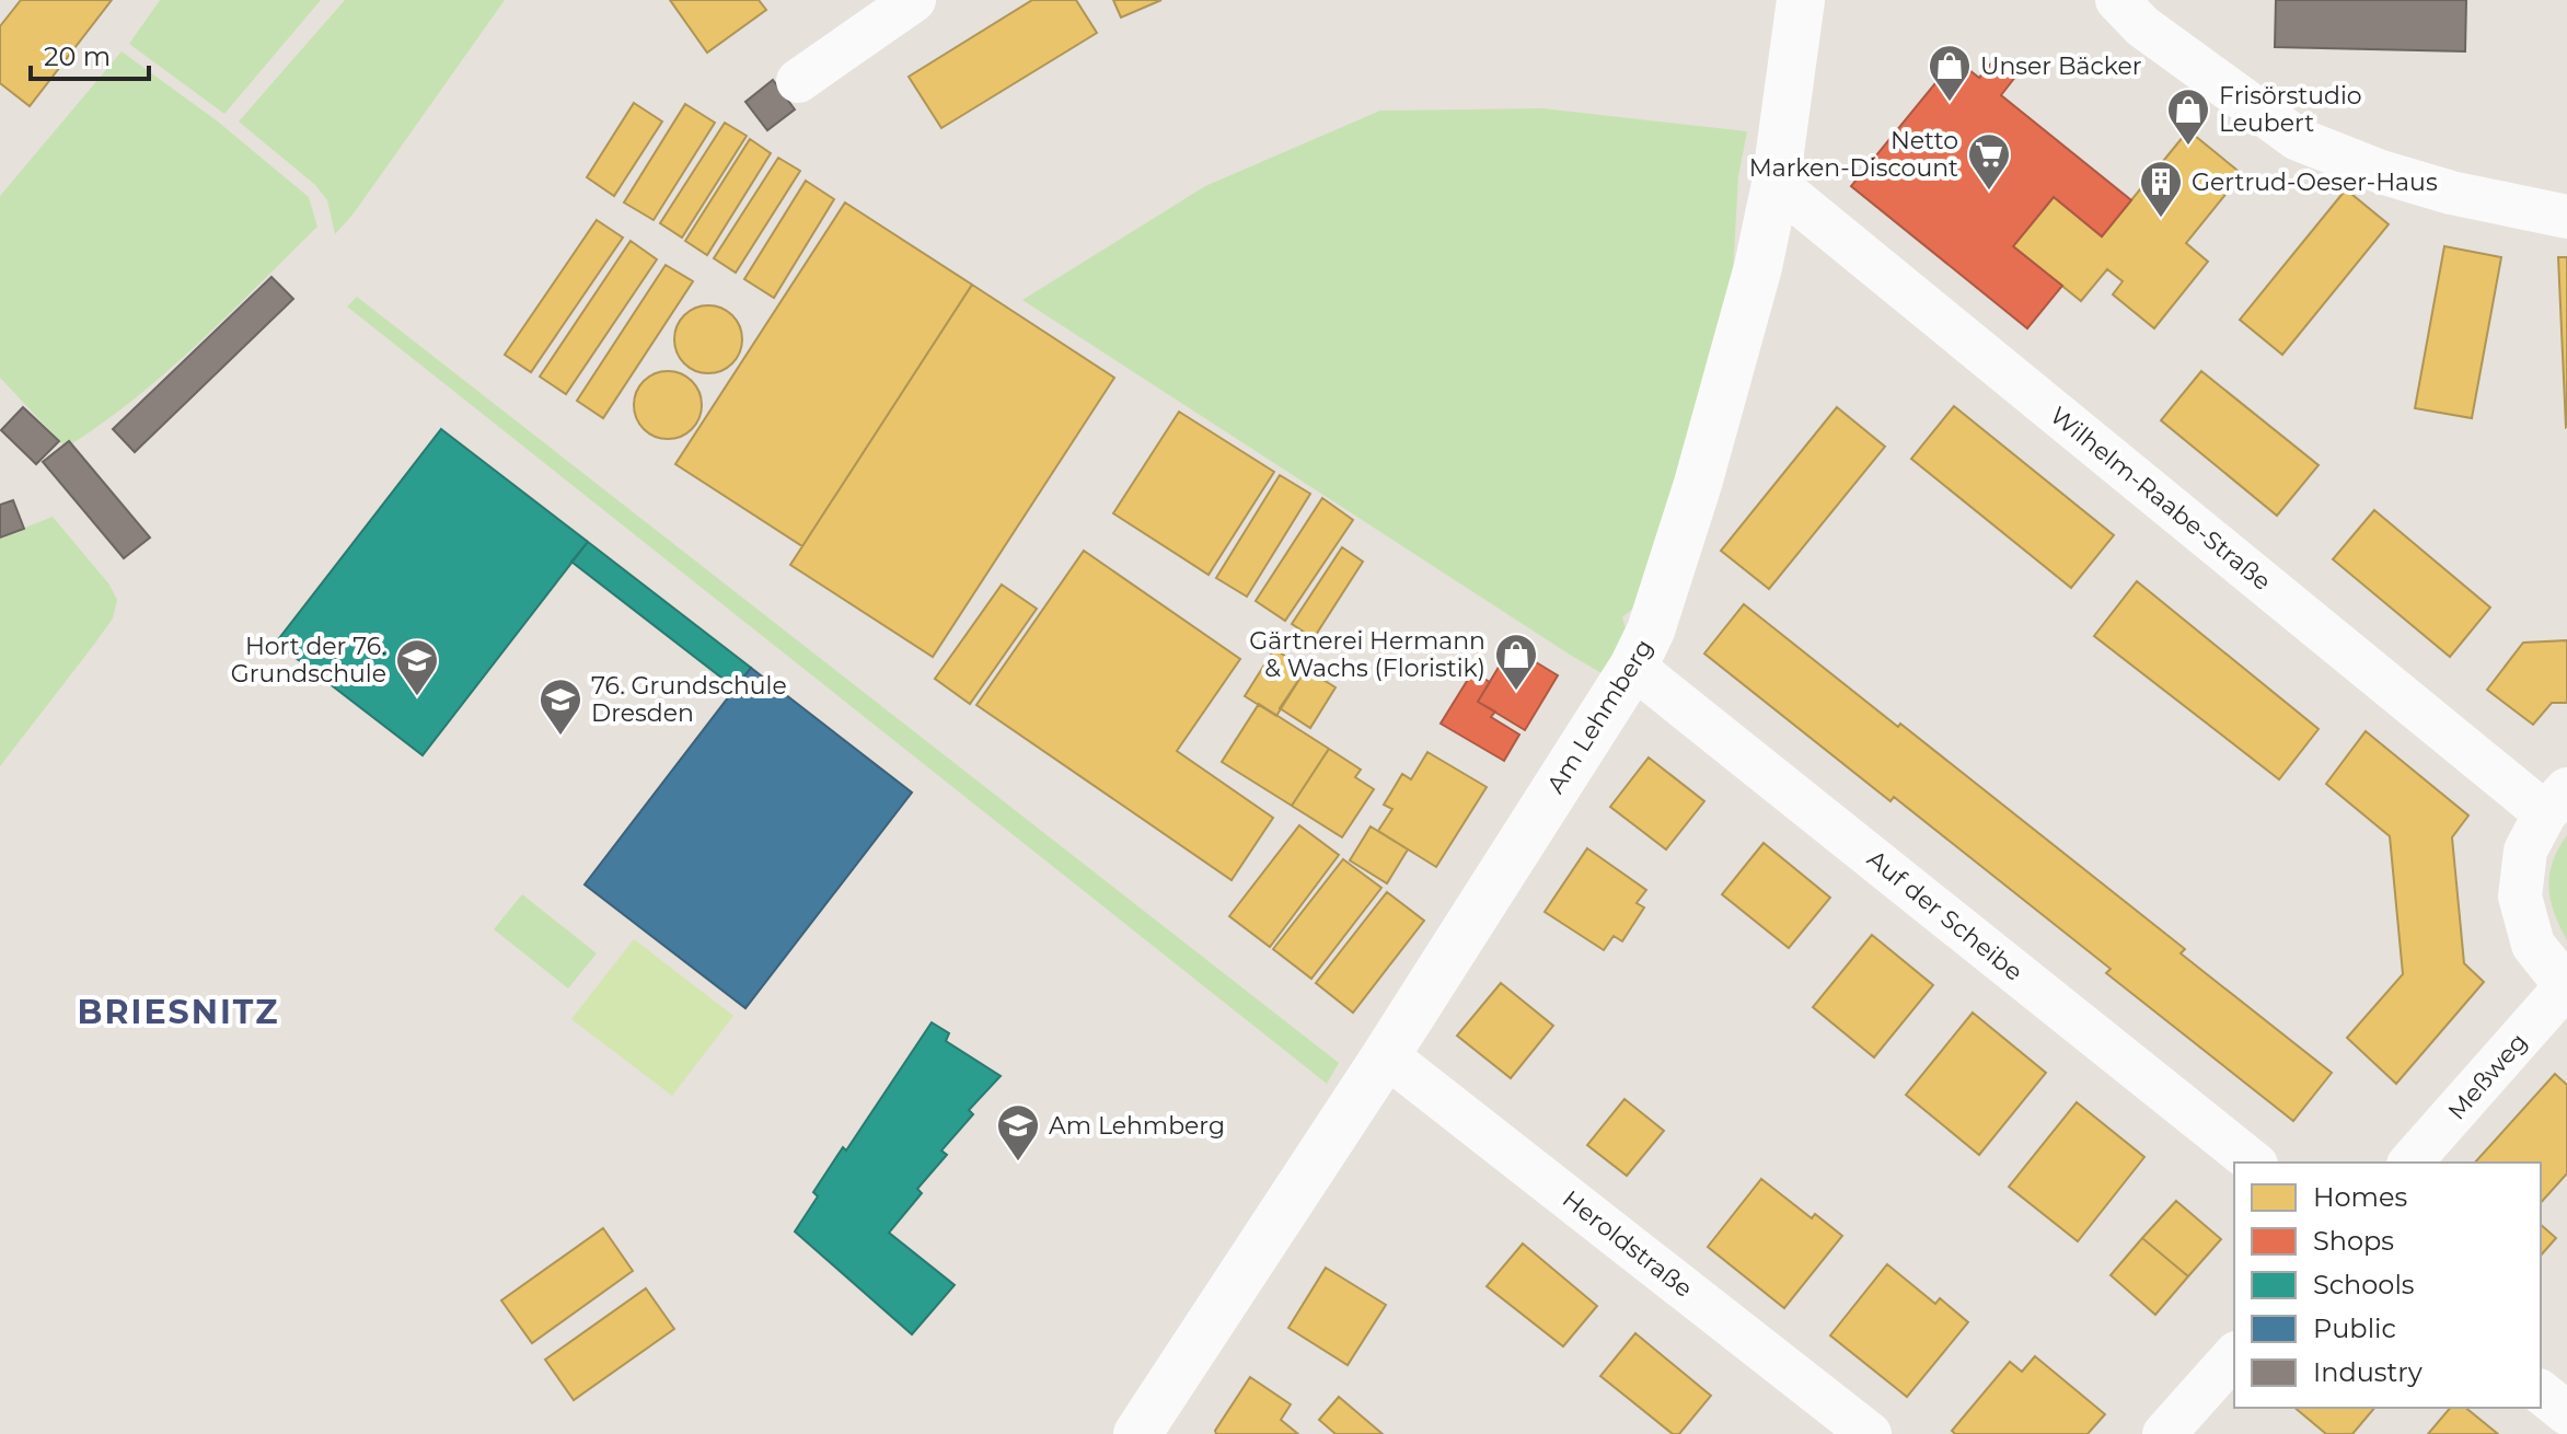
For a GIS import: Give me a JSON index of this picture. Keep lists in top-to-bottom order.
{
  "streets": {
    "street": [
      "Wilhelm-Raabe-Straße",
      "Am Lehmberg",
      "Auf der Scheibe",
      "Meßweg",
      "Heroldstraße"
    ]
  },
  "crossings": [
    ["Wilhelm-Raabe-Straße", "Am Lehmberg"],
    ["Wilhelm-Raabe-Straße", "Meßweg"],
    ["Am Lehmberg", "Auf der Scheibe"],
    ["Am Lehmberg", "Heroldstraße"]
  ],
  "districts": ["BRIESNITZ"],
  "places": {
    "shop": ["Unser Bäcker", "Frisörstudio Leubert", "Gärtnerei Hermann & Wachs (Floristik)"],
    "supermarket": ["Netto Marken-Discount"],
    "building": ["Gertrud-Oeser-Haus"],
    "school or university": ["Hort der 76. Grundschule", "76. Grundschule Dresden", "Am Lehmberg"]
  },
  "legend": [
    "Homes",
    "Shops",
    "Schools",
    "Public",
    "Industry"
  ],
  "scale_bar": "20 m"
}
